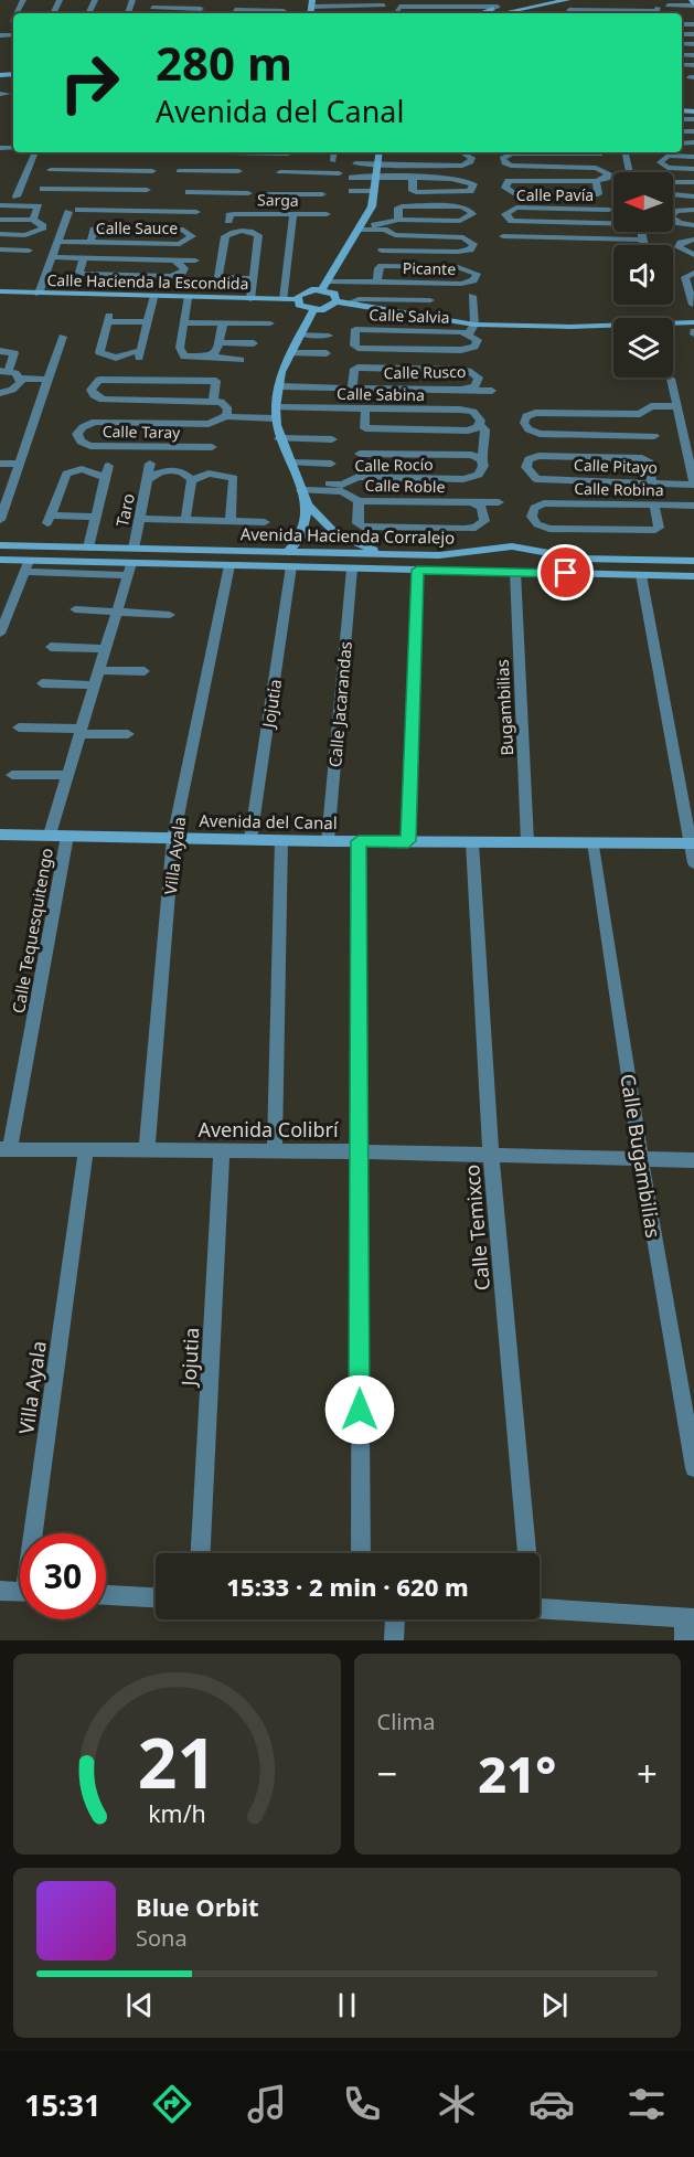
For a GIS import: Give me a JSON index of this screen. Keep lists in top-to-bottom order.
{
  "streets": {
    "street": [
      "Calle Pavía",
      "Sarga",
      "Calle Sauce",
      "Picante",
      "Calle Hacienda la Escondida",
      "Calle Salvia",
      "Calle Rusco",
      "Calle Sabina",
      "Calle Taray",
      "Calle Rocío",
      "Calle Pitayo",
      "Calle Roble",
      "Calle Robina",
      "Taro",
      "Avenida Hacienda Corralejo",
      "Jojutia",
      "Calle Jacarandas",
      "Bugambilias",
      "Avenida del Canal",
      "Villa Ayala",
      "Calle Tequesquitengo",
      "Avenida Colibrí",
      "Calle Bugambilias",
      "Calle Temixco"
    ]
  },
  "crossings": [
    ["Calle Sabina", "Calle Taray"],
    ["Calle Rocío", "Calle Roble"],
    ["Taro", "Avenida Hacienda Corralejo"],
    ["Jojutia", "Avenida del Canal"],
    ["Jojutia", "Avenida Colibrí"],
    ["Calle Jacarandas", "Avenida del Canal"],
    ["Bugambilias", "Avenida del Canal"],
    ["Avenida del Canal", "Villa Ayala"],
    ["Avenida del Canal", "Calle Tequesquitengo"],
    ["Avenida del Canal", "Calle Bugambilias"],
    ["Avenida del Canal", "Calle Temixco"],
    ["Villa Ayala", "Avenida Colibrí"],
    ["Calle Tequesquitengo", "Avenida Colibrí"],
    ["Avenida Colibrí", "Calle Bugambilias"],
    ["Avenida Colibrí", "Calle Temixco"]
  ],
  "north": "left",
  "page": {
    "turn": ["280 m", "Avenida del Canal"],
    "limit": "30",
    "trip": "15:33 · 2 min · 620 m",
    "tile": "Clima",
    "heat": ["−", "21°", "+"],
    "song": ["Blue Orbit", "Sona"],
    "tabs": "15:31",
    "gauge": ["21", "km/h"]
  }
}
